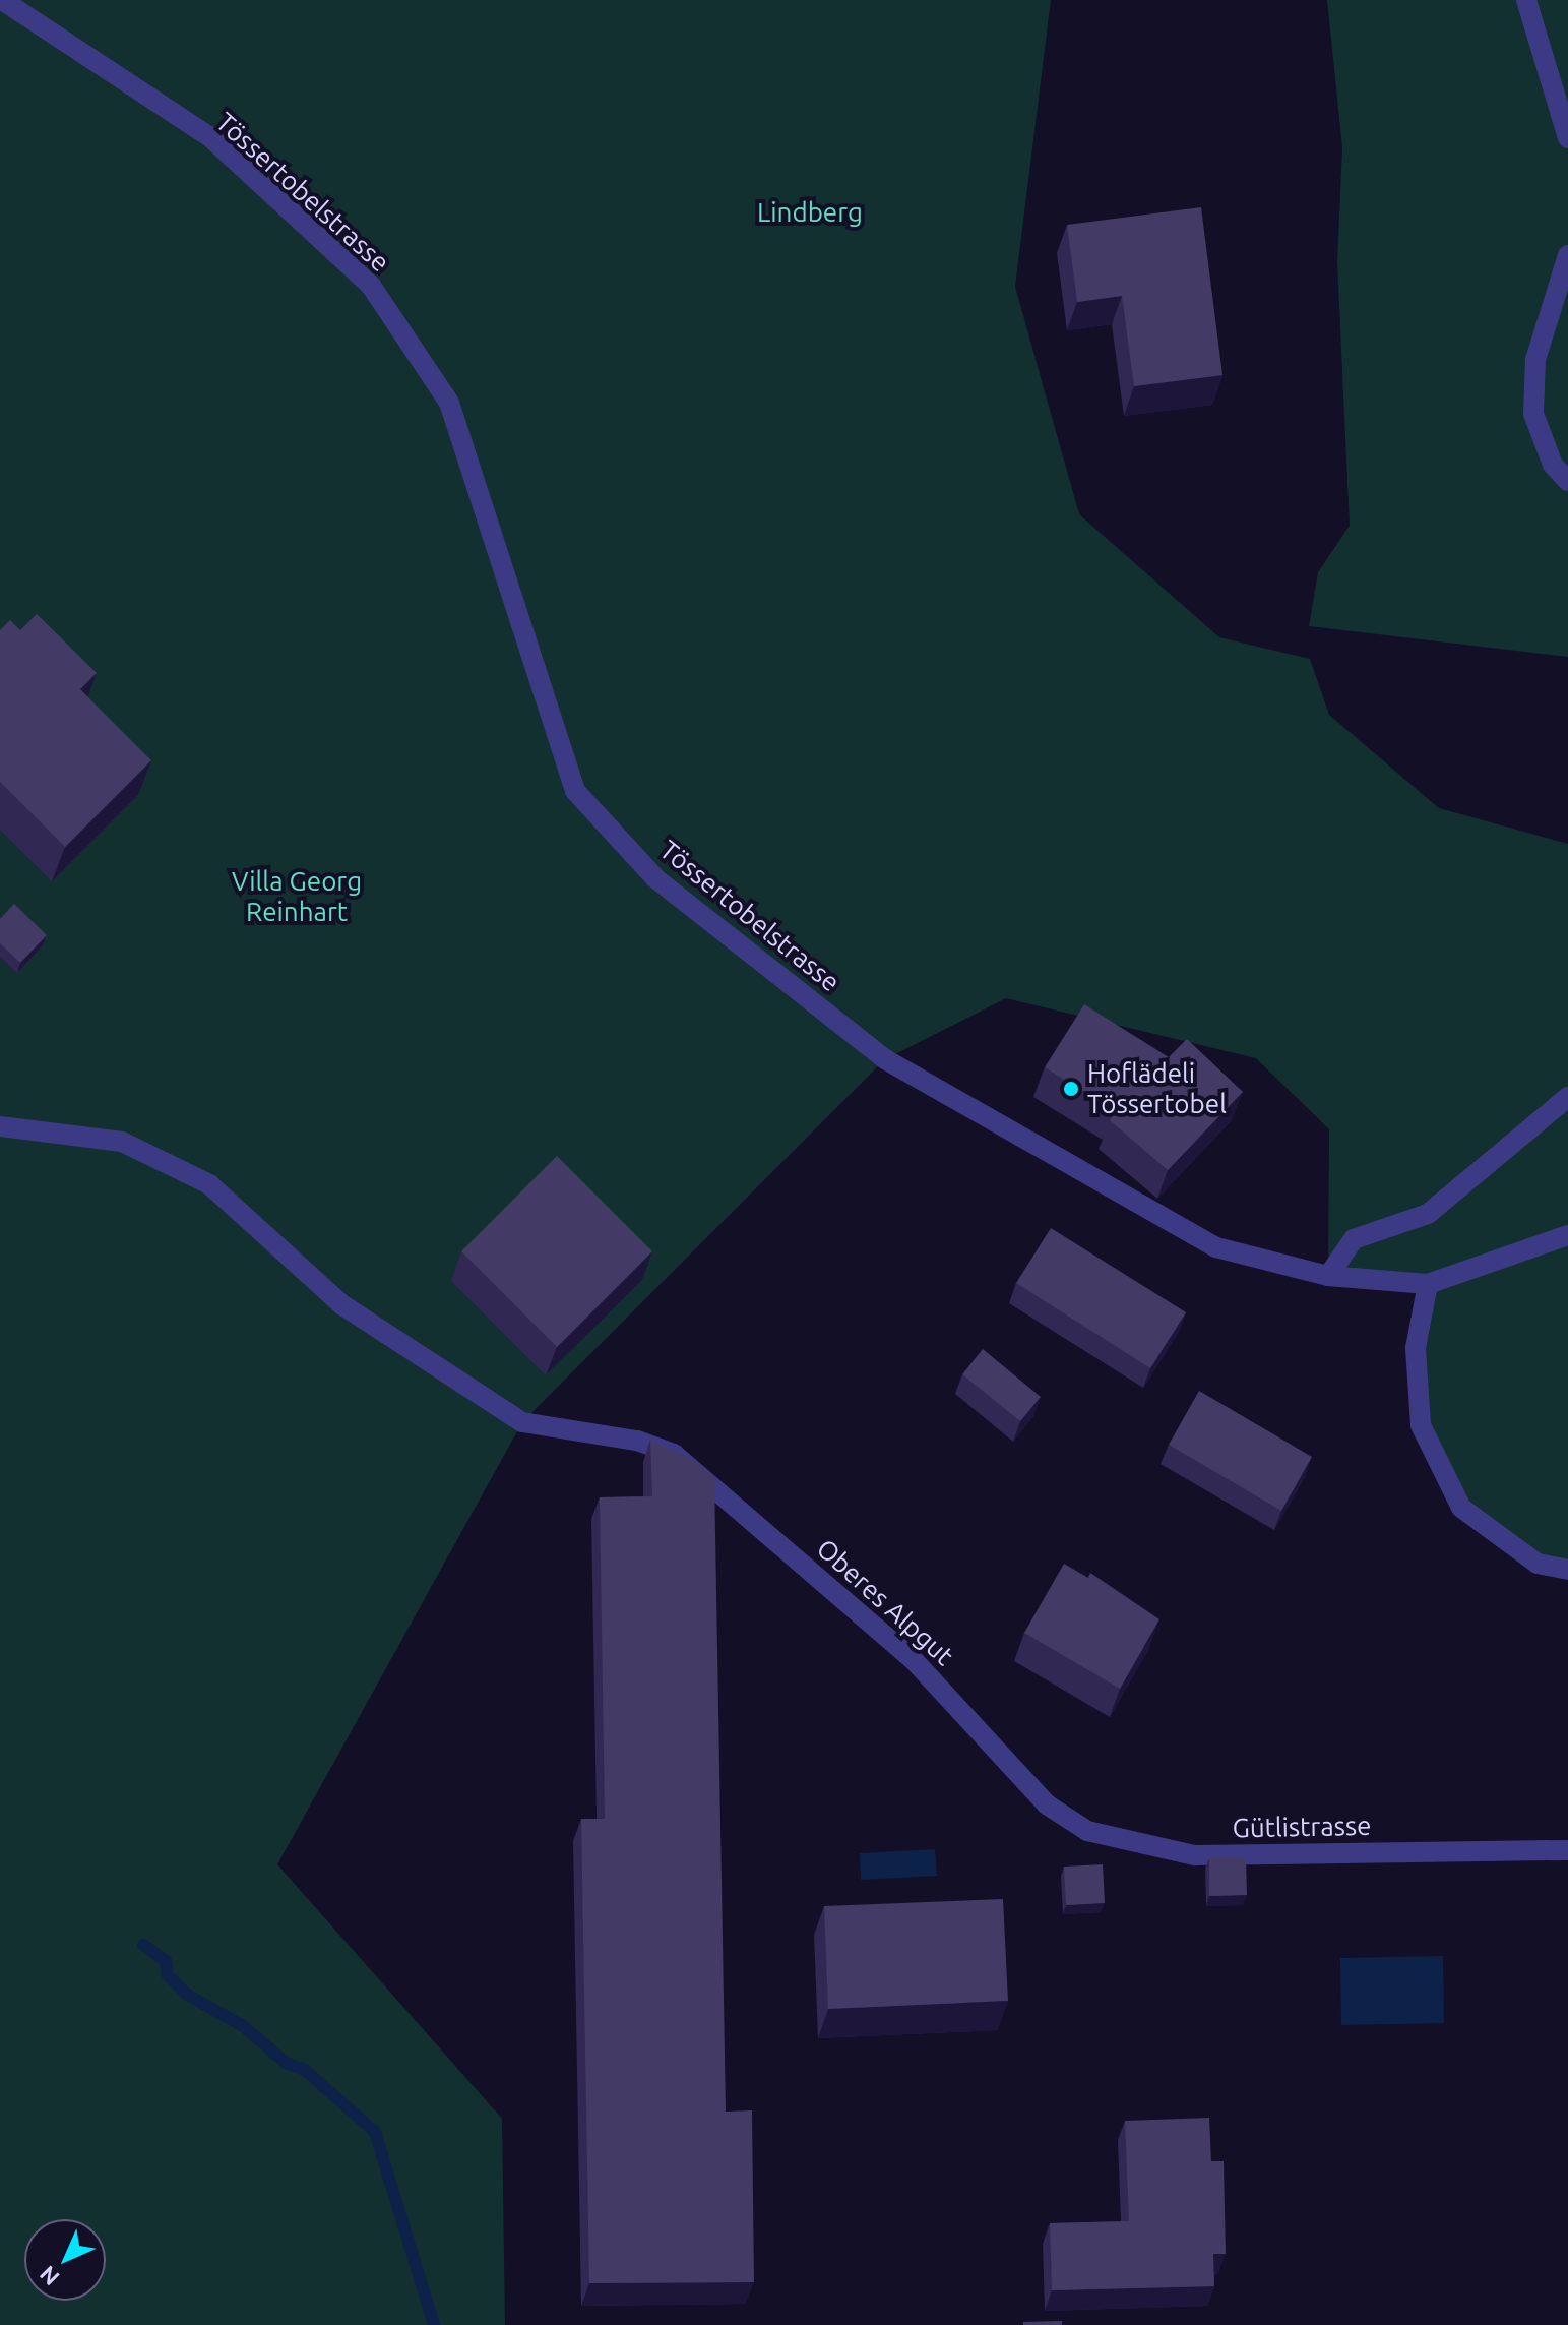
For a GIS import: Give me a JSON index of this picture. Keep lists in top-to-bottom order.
{
  "streets": {
    "street": ["Tössertobelstrasse", "Oberes Alpgut", "Gütlistrasse"]
  },
  "crossings": [
    ["Oberes Alpgut", "Gütlistrasse"]
  ],
  "parks": ["Lindberg", "Villa Georg Reinhart"],
  "places": ["Hoflädeli Tössertobel"],
  "north": "bottom left"
}
